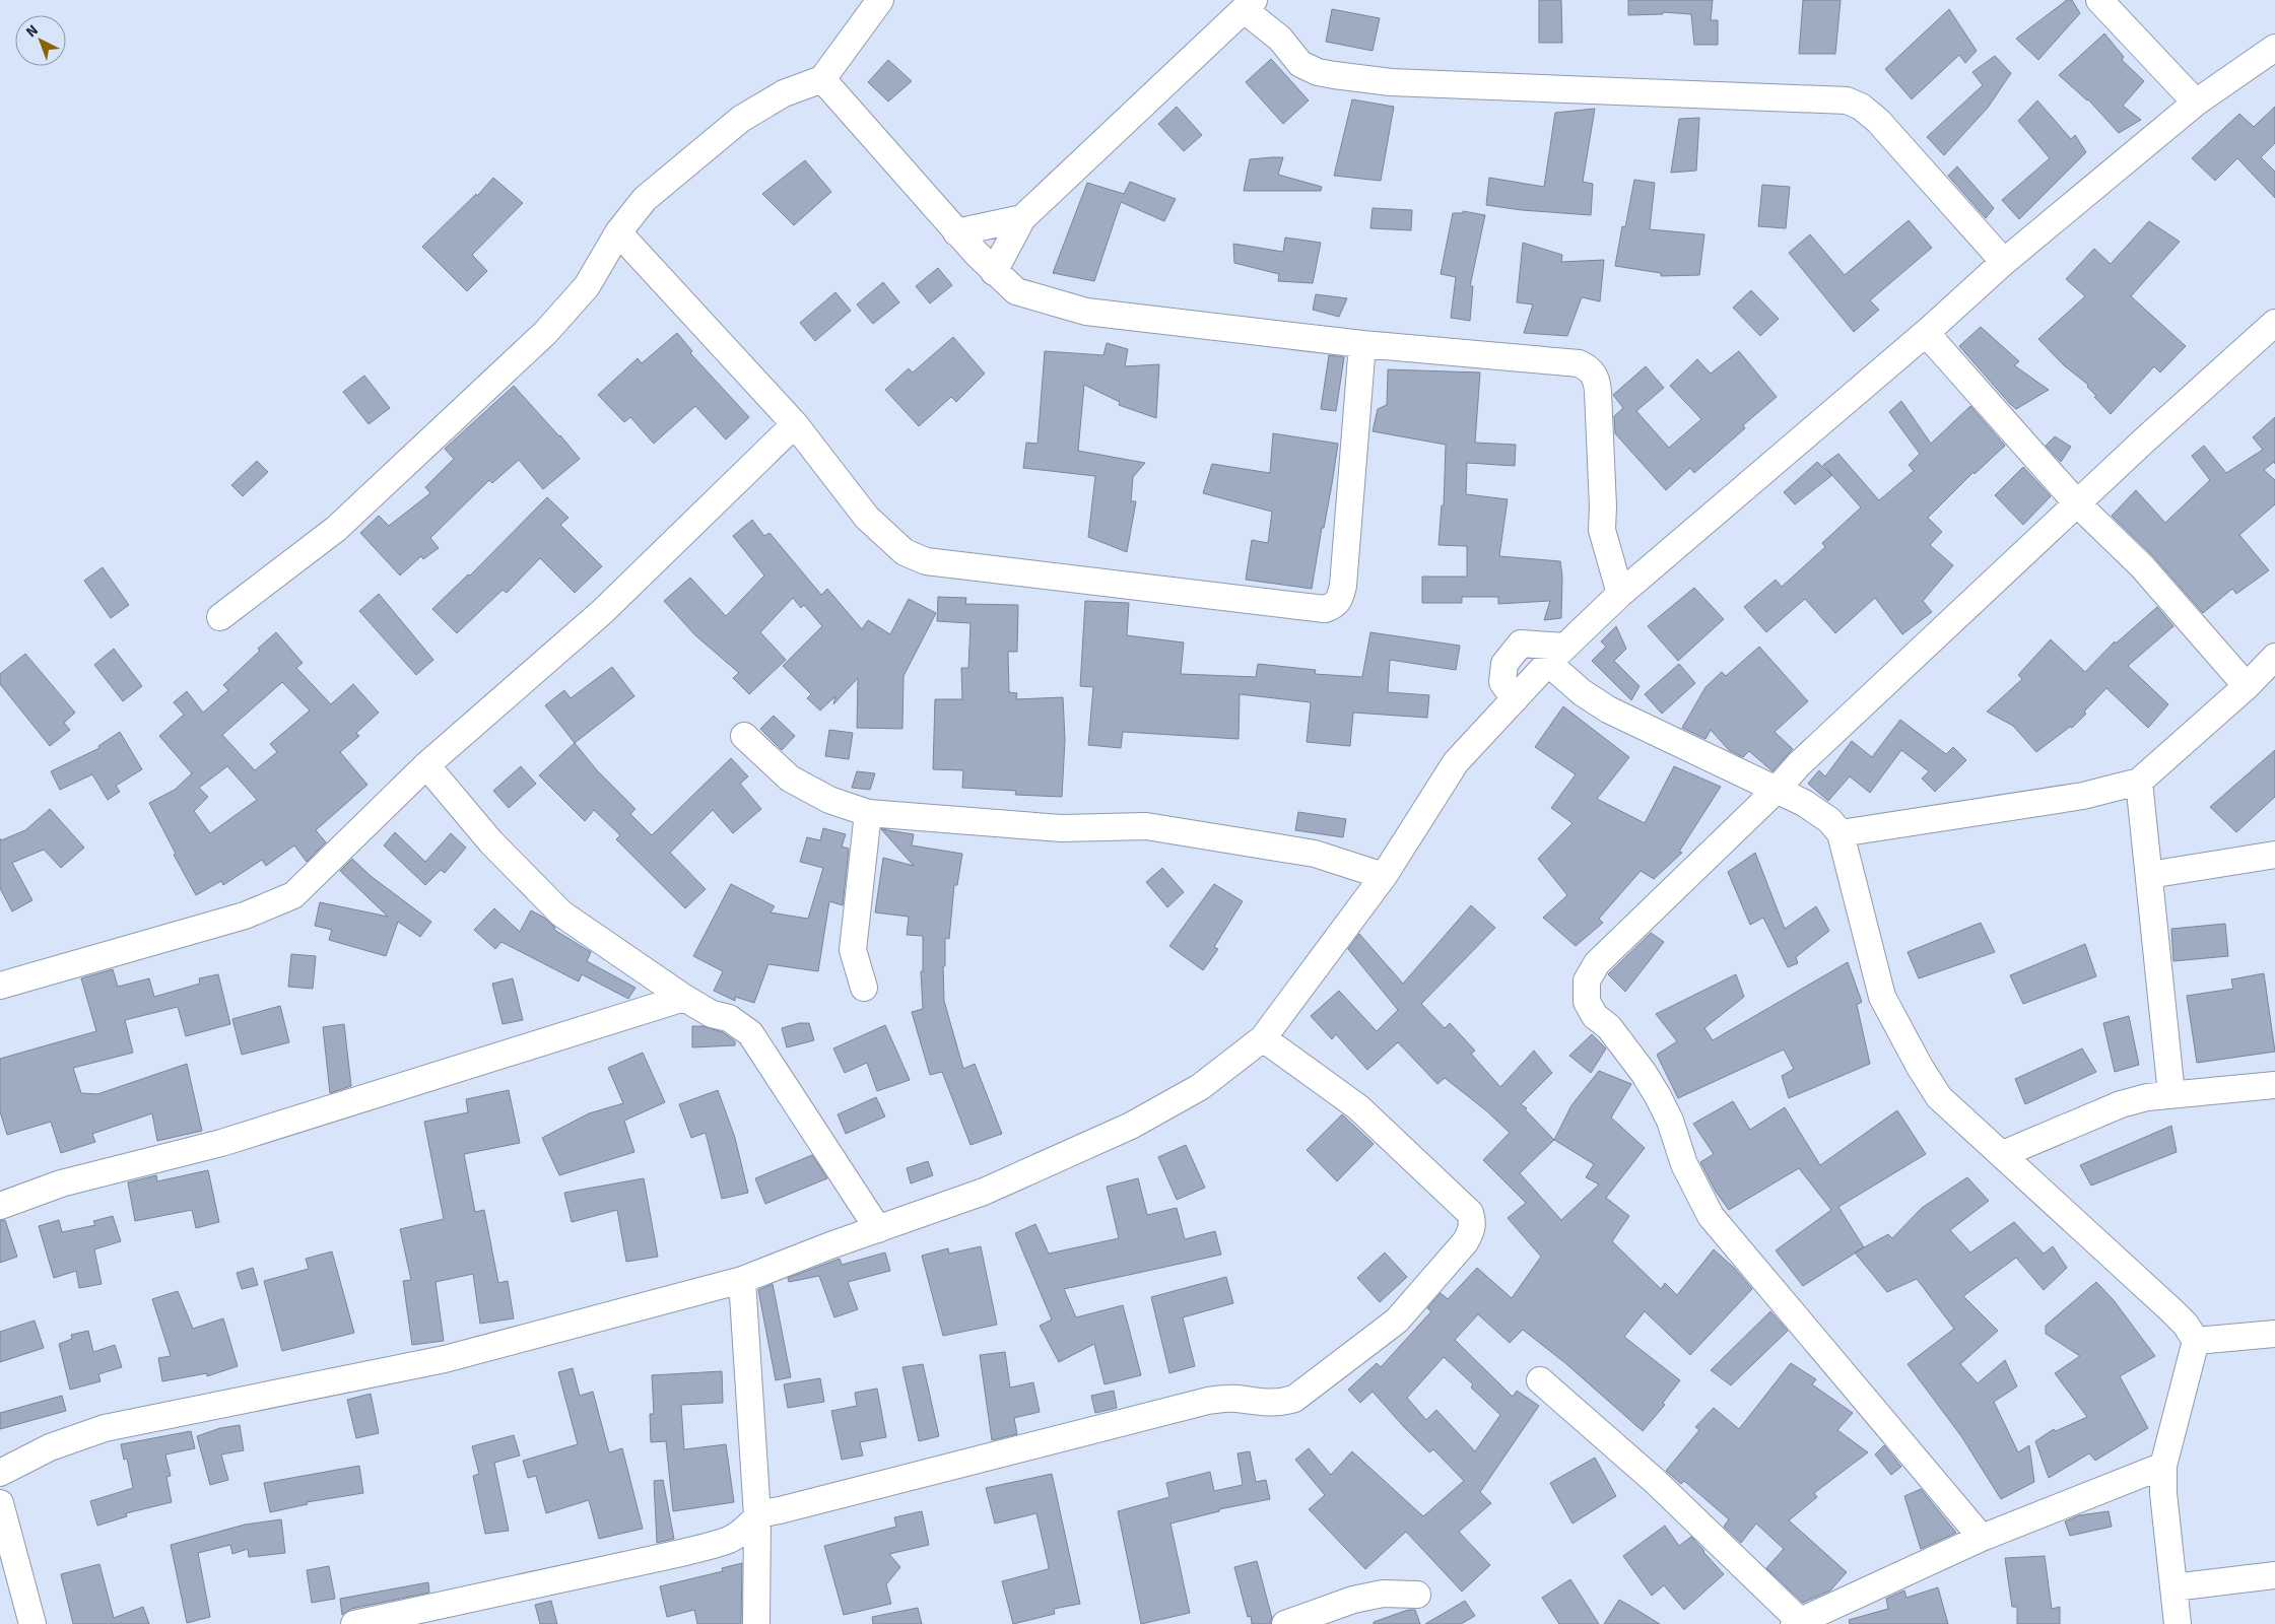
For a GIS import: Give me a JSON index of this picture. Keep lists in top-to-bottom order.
{
  "north": "top left"
}
